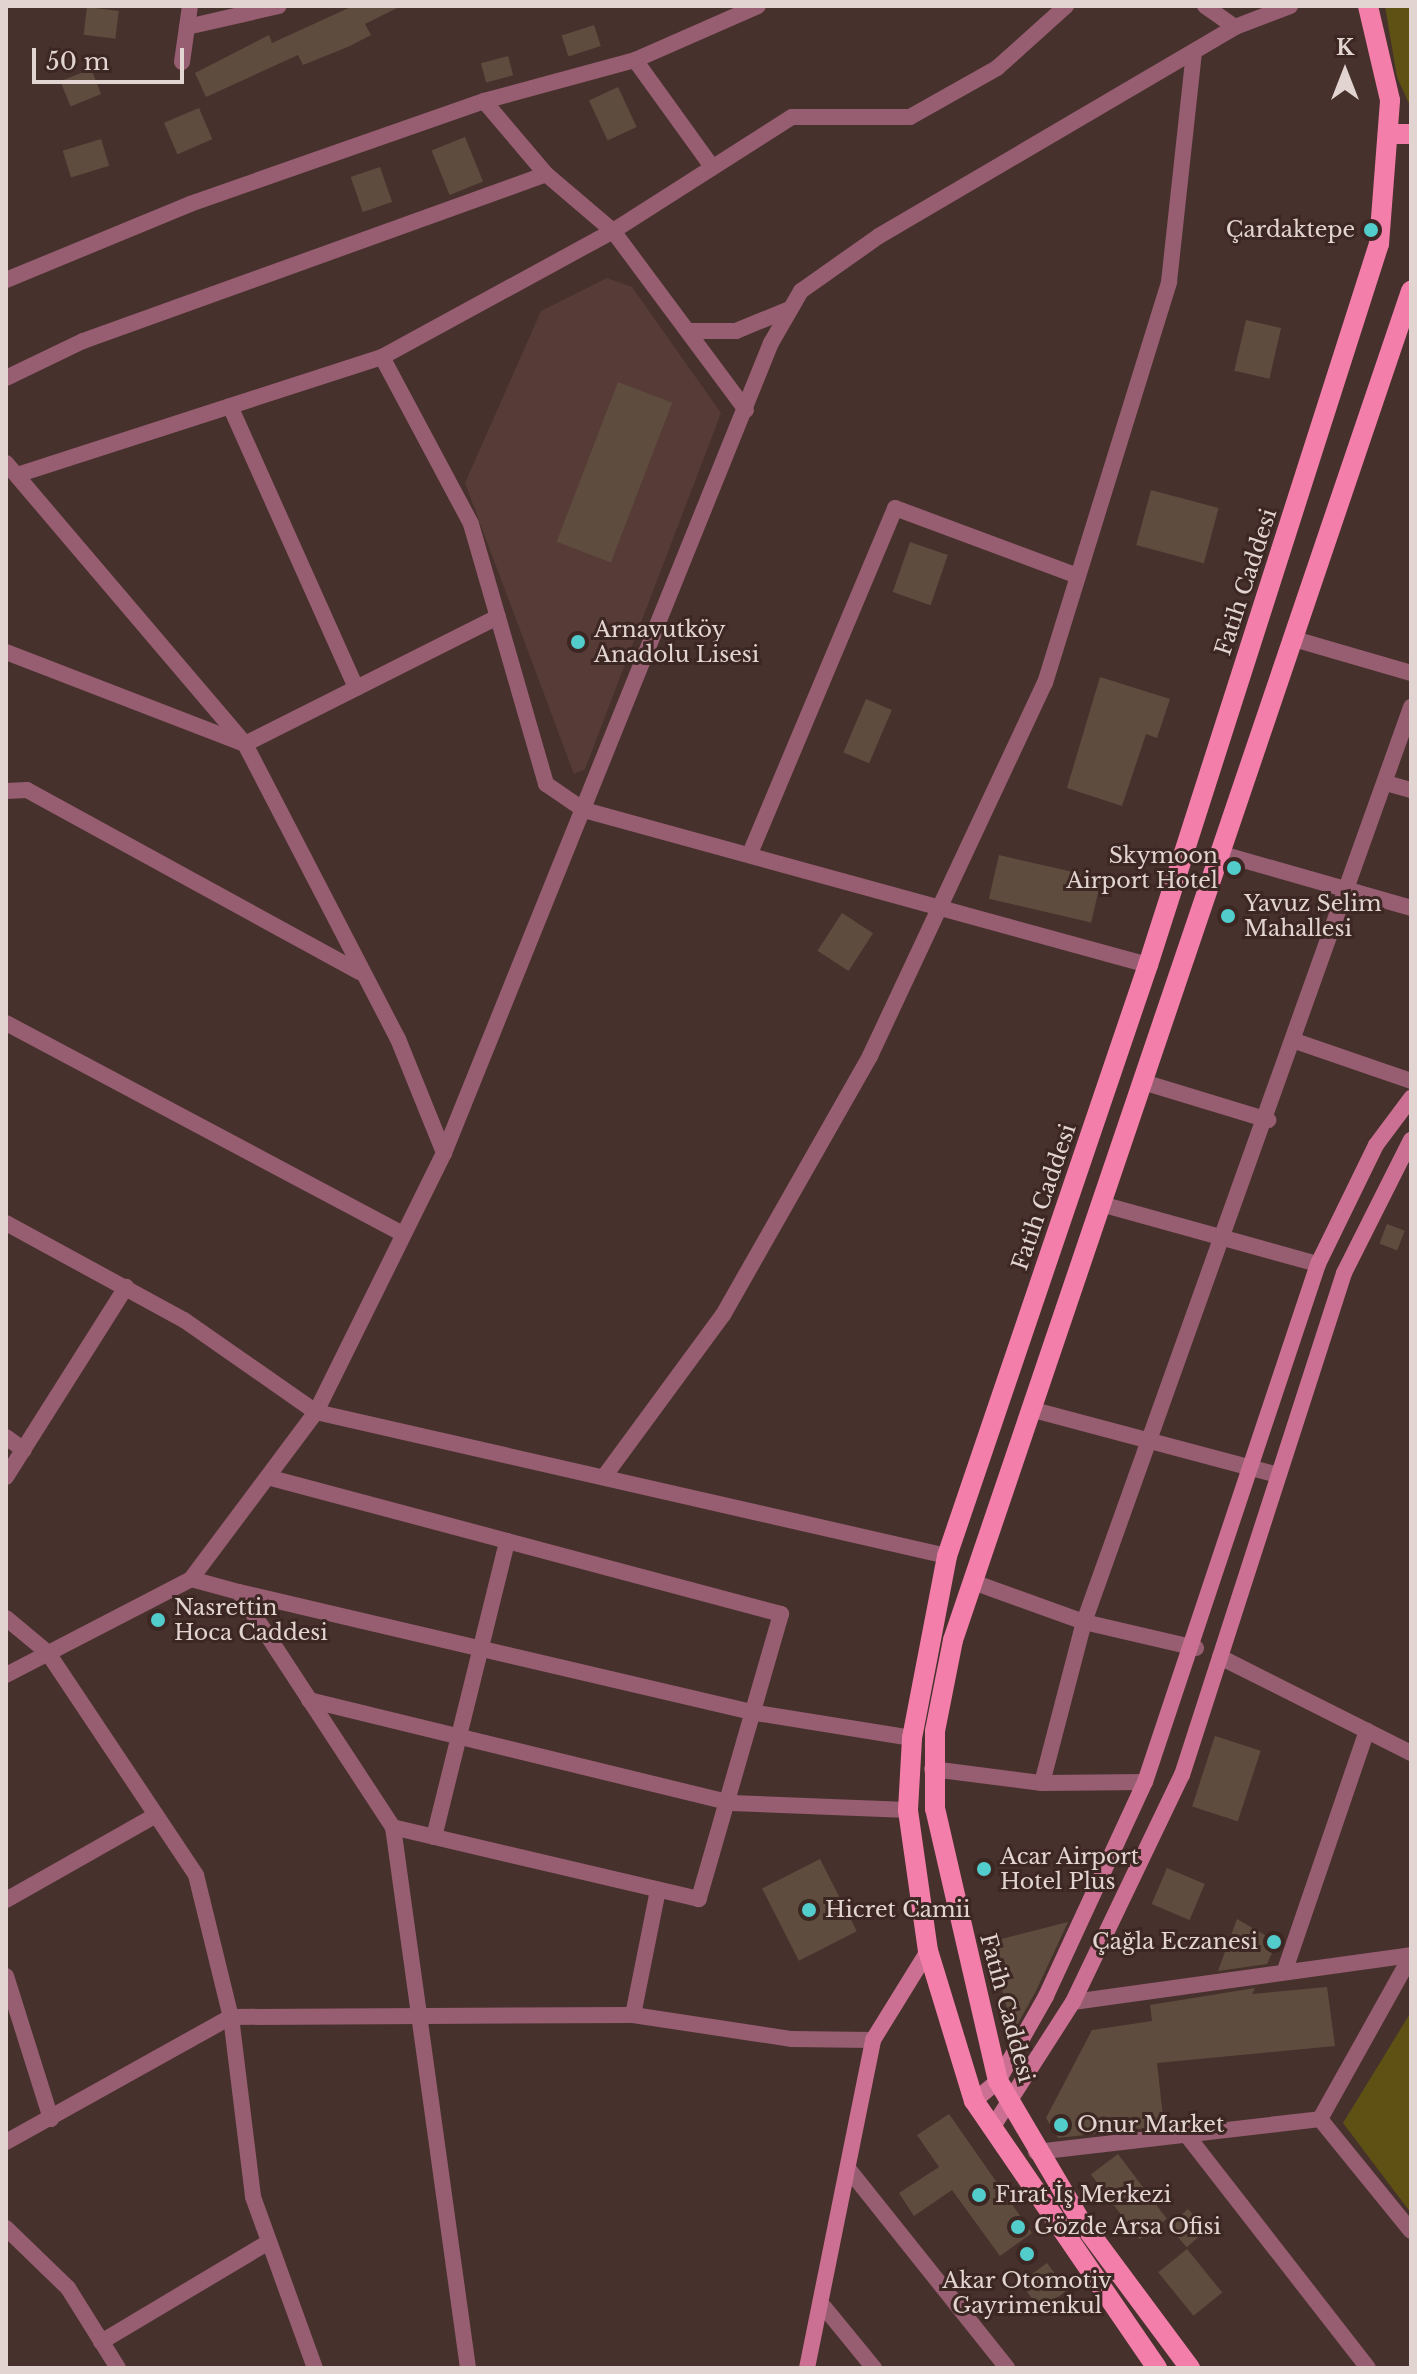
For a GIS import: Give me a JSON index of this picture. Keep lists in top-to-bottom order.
{
  "streets": {
    "main road": ["Fatih Caddesi"]
  },
  "places": [
    "Çardaktepe",
    "Arnavutköy Anadolu Lisesi",
    "Skymoon Airport Hotel",
    "Yavuz Selim Mahallesi",
    "Nasrettin Hoca Caddesi",
    "Acar Airport Hotel Plus",
    "Hicret Camii",
    "Çağla Eczanesi",
    "Onur Market",
    "Fırat İş Merkezi",
    "Gözde Arsa Ofisi",
    "Akar Otomotiv Gayrimenkul"
  ],
  "scale_bar": "50 m",
  "north": "top"
}
